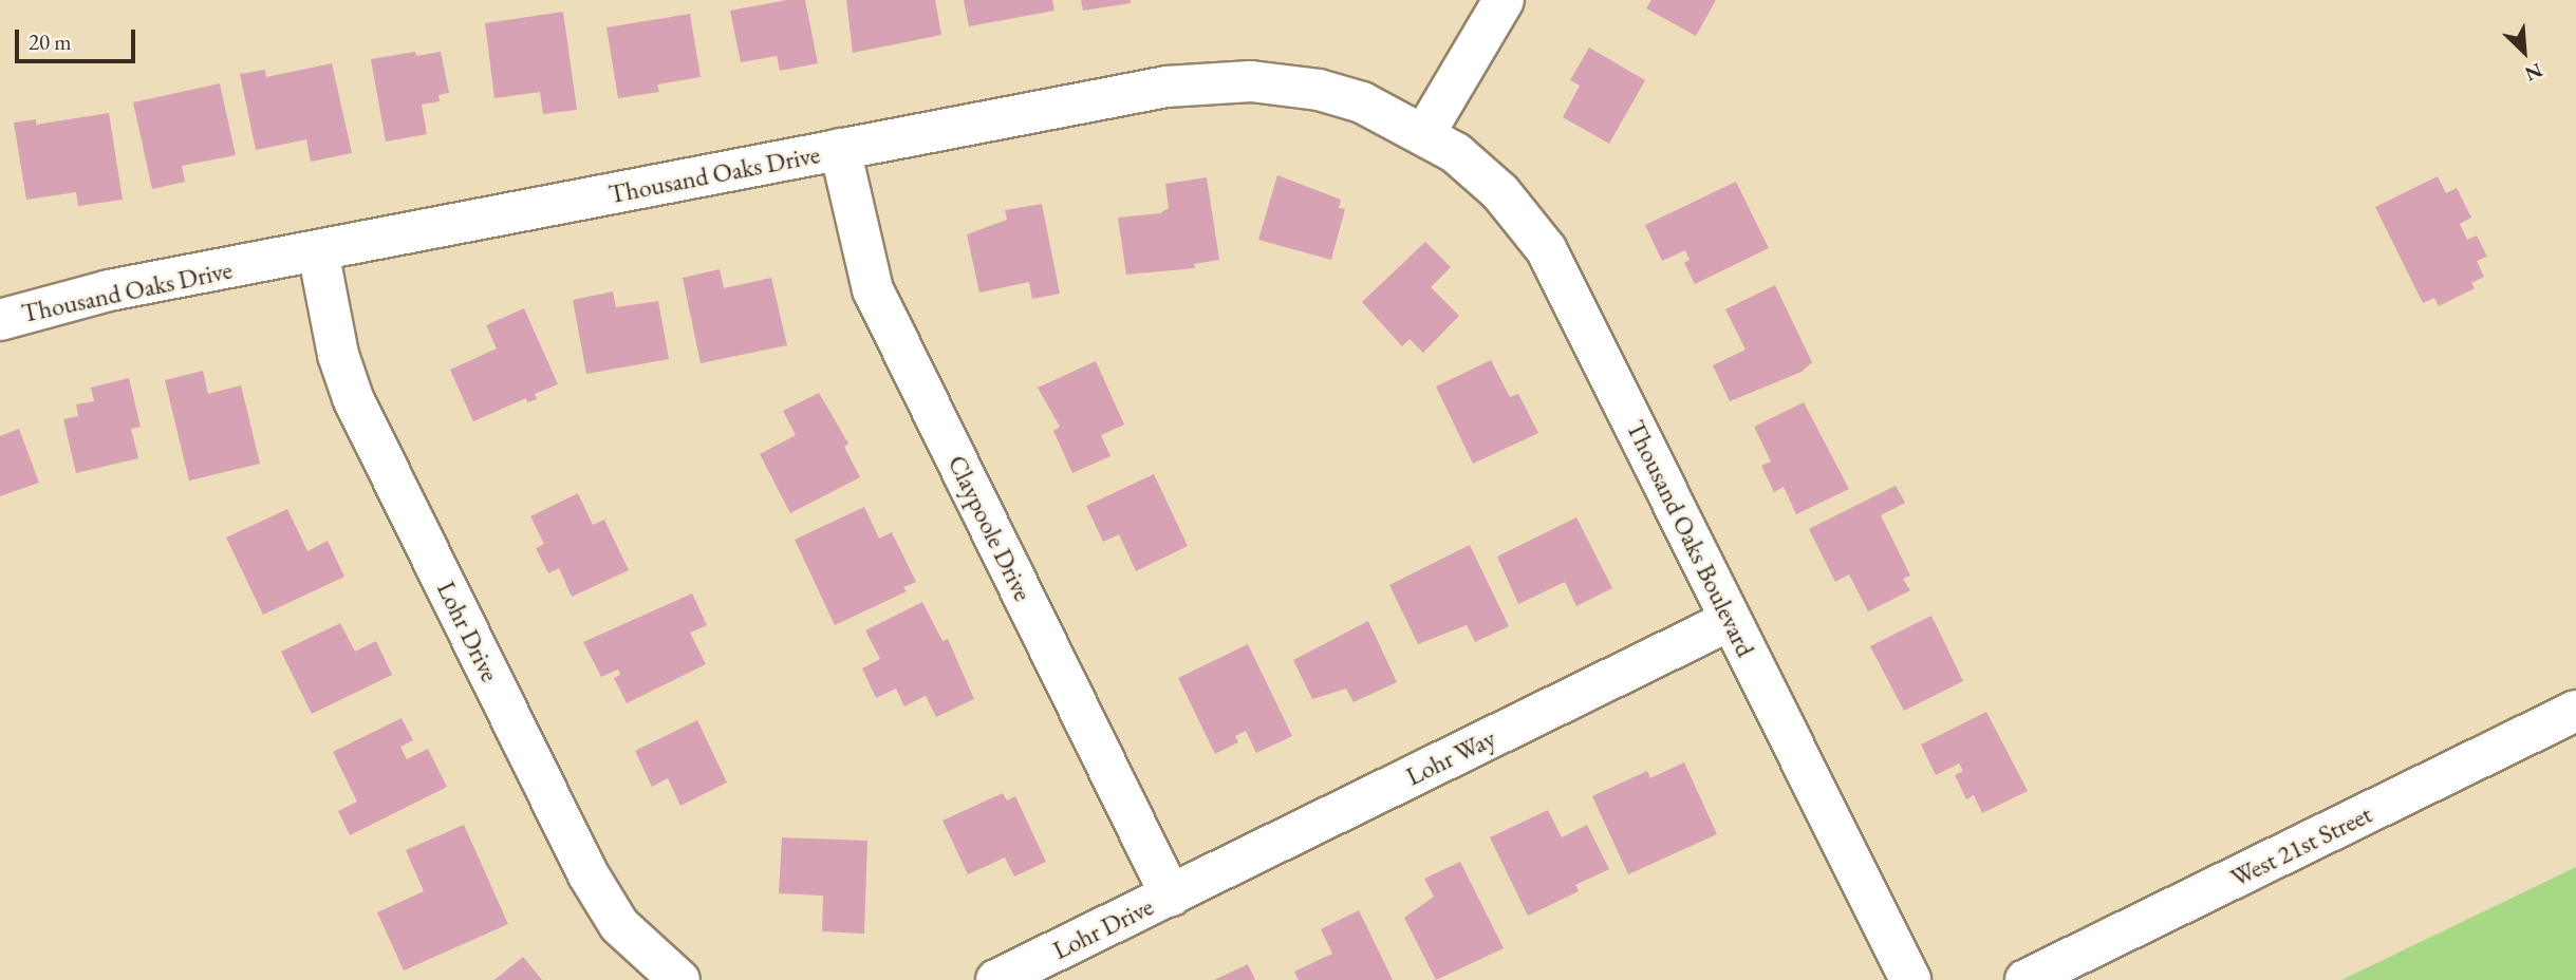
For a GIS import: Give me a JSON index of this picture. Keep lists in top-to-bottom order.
{
  "streets": {
    "street": [
      "Thousand Oaks Drive",
      "Claypoole Drive",
      "Thousand Oaks Boulevard",
      "Lohr Drive",
      "Lohr Way",
      "West 21st Street"
    ]
  },
  "crossings": [
    ["Thousand Oaks Drive", "Claypoole Drive"],
    ["Thousand Oaks Drive", "Thousand Oaks Boulevard"],
    ["Thousand Oaks Drive", "Lohr Drive"],
    ["Claypoole Drive", "Lohr Drive"],
    ["Claypoole Drive", "Lohr Way"],
    ["Thousand Oaks Boulevard", "Lohr Way"],
    ["Lohr Drive", "Lohr Way"]
  ],
  "scale_bar": "20 m",
  "north": "bottom right"
}
